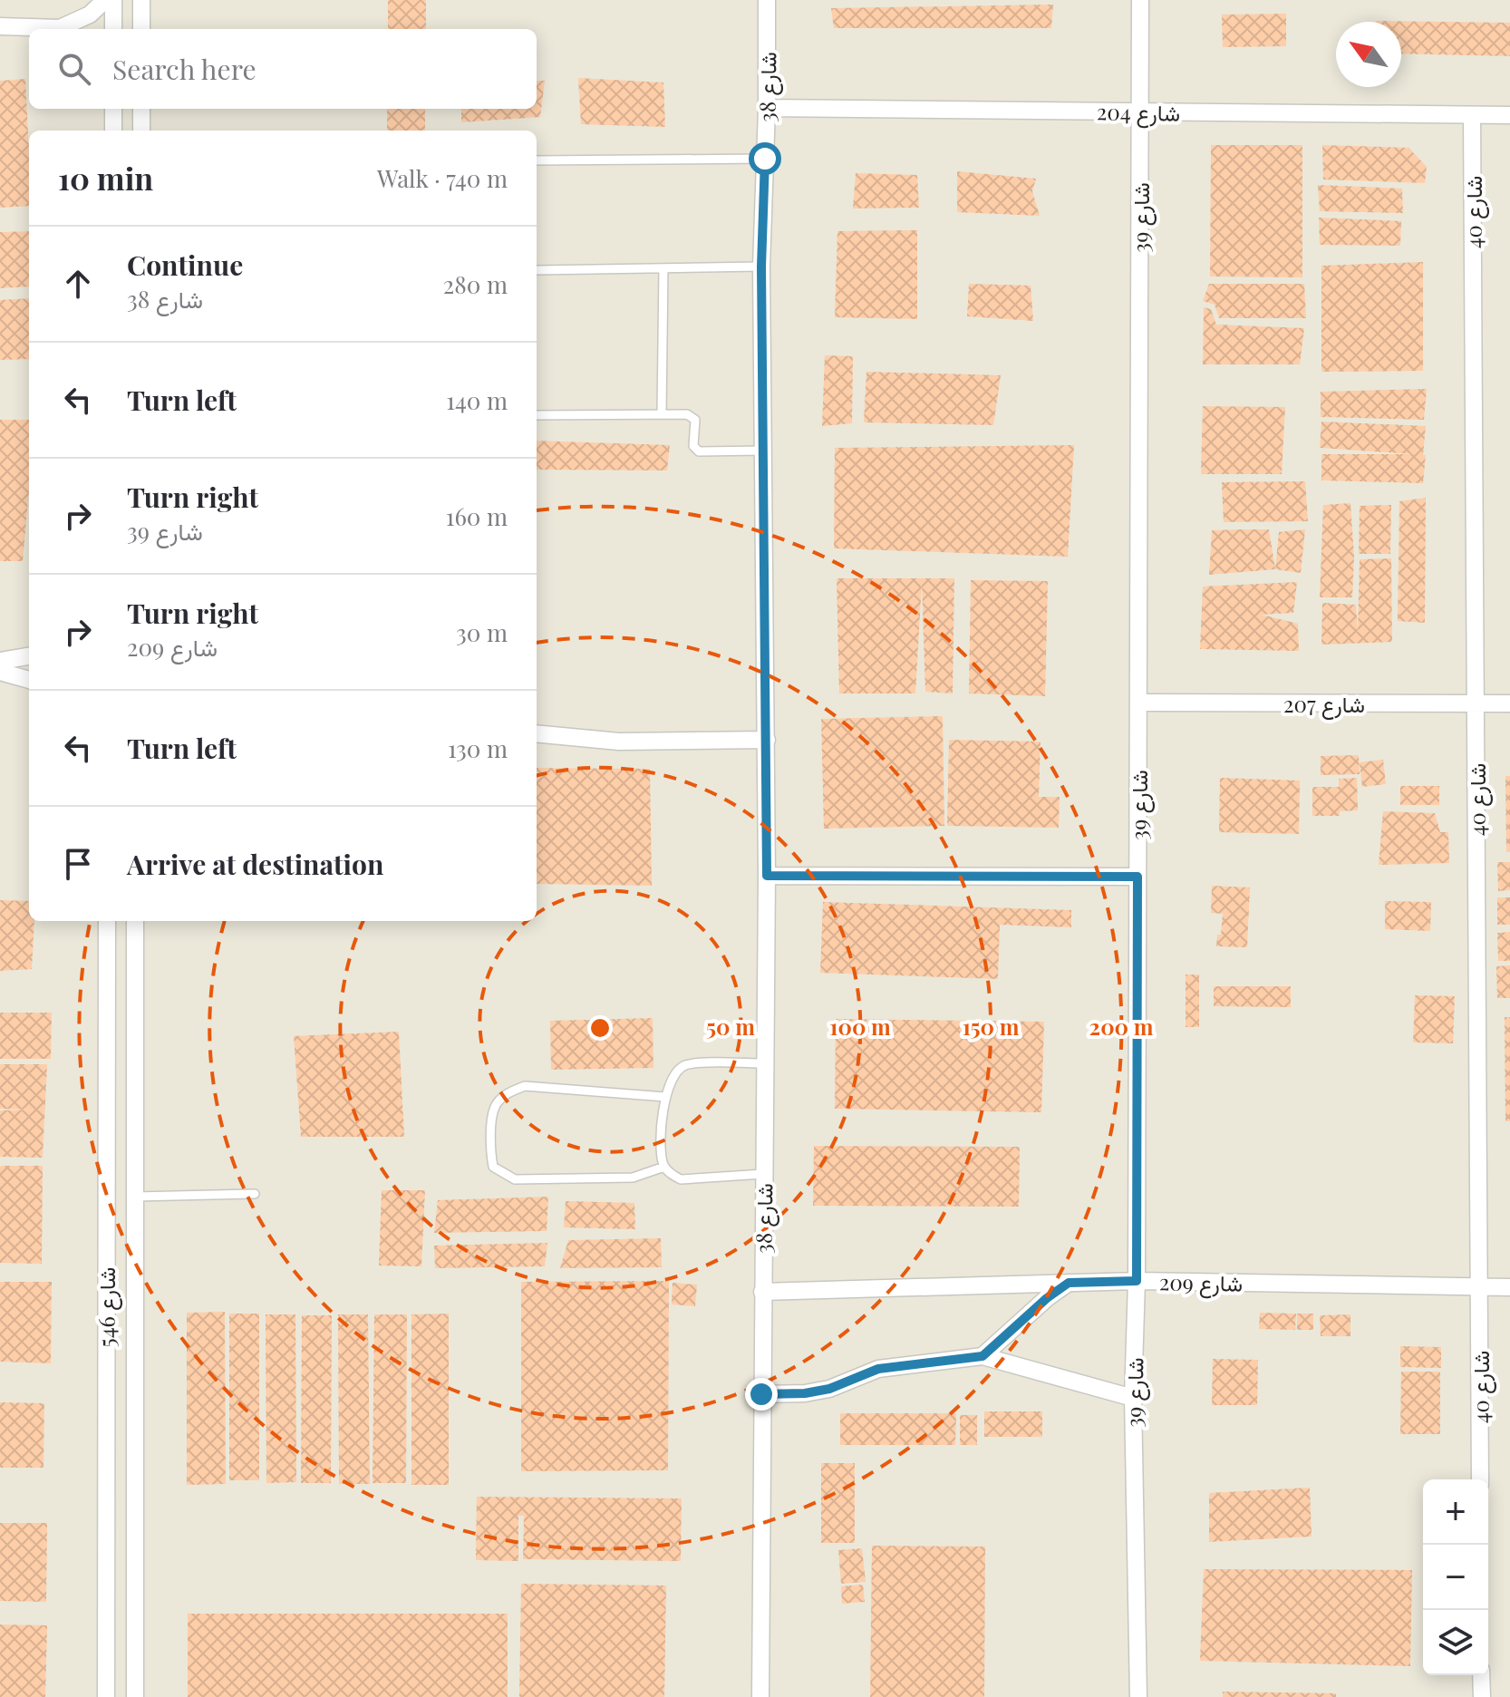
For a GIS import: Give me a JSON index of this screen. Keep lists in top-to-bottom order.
{
  "streets": {
    "street": [
      "شارع 38",
      "شارع 204",
      "شارع 40",
      "شارع 39",
      "شارع 207",
      "شارع 209",
      "شارع 546"
    ]
  },
  "crossings": [
    ["شارع 38", "شارع 204"],
    ["شارع 38", "شارع 209"],
    ["شارع 204", "شارع 40"],
    ["شارع 204", "شارع 39"],
    ["شارع 40", "شارع 207"],
    ["شارع 40", "شارع 209"],
    ["شارع 39", "شارع 207"],
    ["شارع 39", "شارع 209"]
  ],
  "north": "top left",
  "page": {
    "search": "Search here",
    "heading": ["10 min", "Walk · 740 m"],
    "list": [
      ["Continue", "شارع 38", "280 m"],
      ["Turn left", "140 m"],
      ["Turn right", "شارع 39", "160 m"],
      ["Turn right", "شارع 209", "30 m"],
      ["Turn left", "130 m"],
      "Arrive at destination"
    ],
    "map_buttons": ["+", "−"]
  },
  "rings": [
    "50 m",
    "100 m",
    "150 m",
    "200 m"
  ]
}
